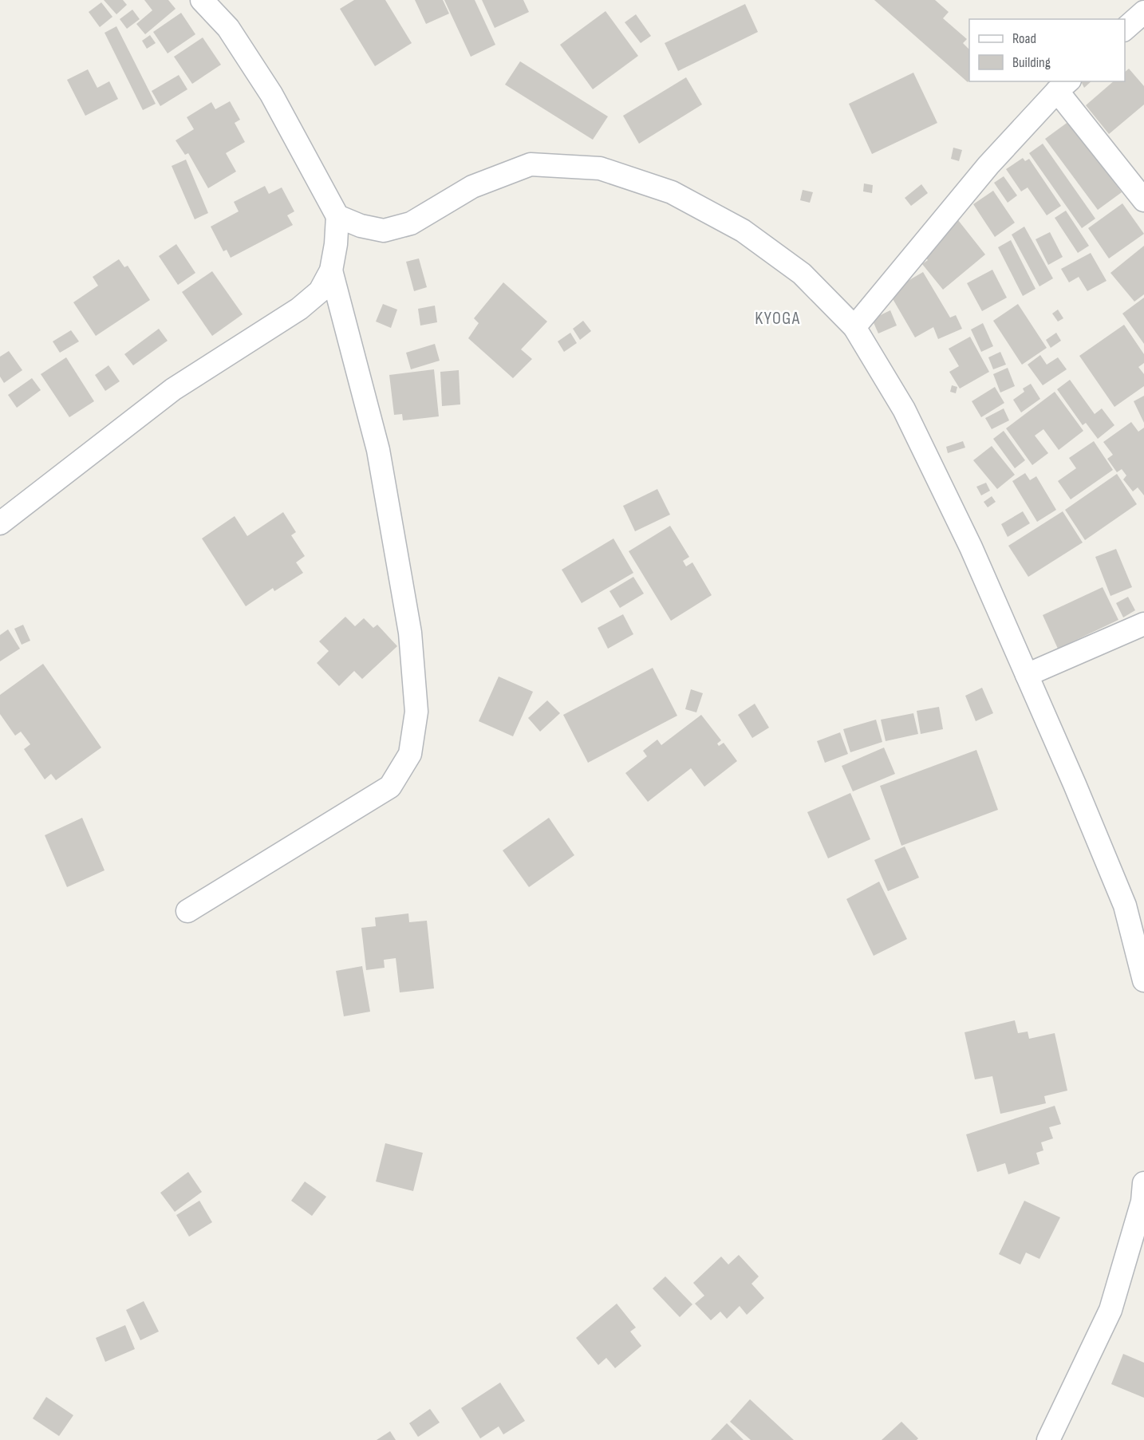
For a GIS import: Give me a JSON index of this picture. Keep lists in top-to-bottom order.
{
  "districts": ["KYOGA"],
  "legend": ["Road", "Building"]
}
